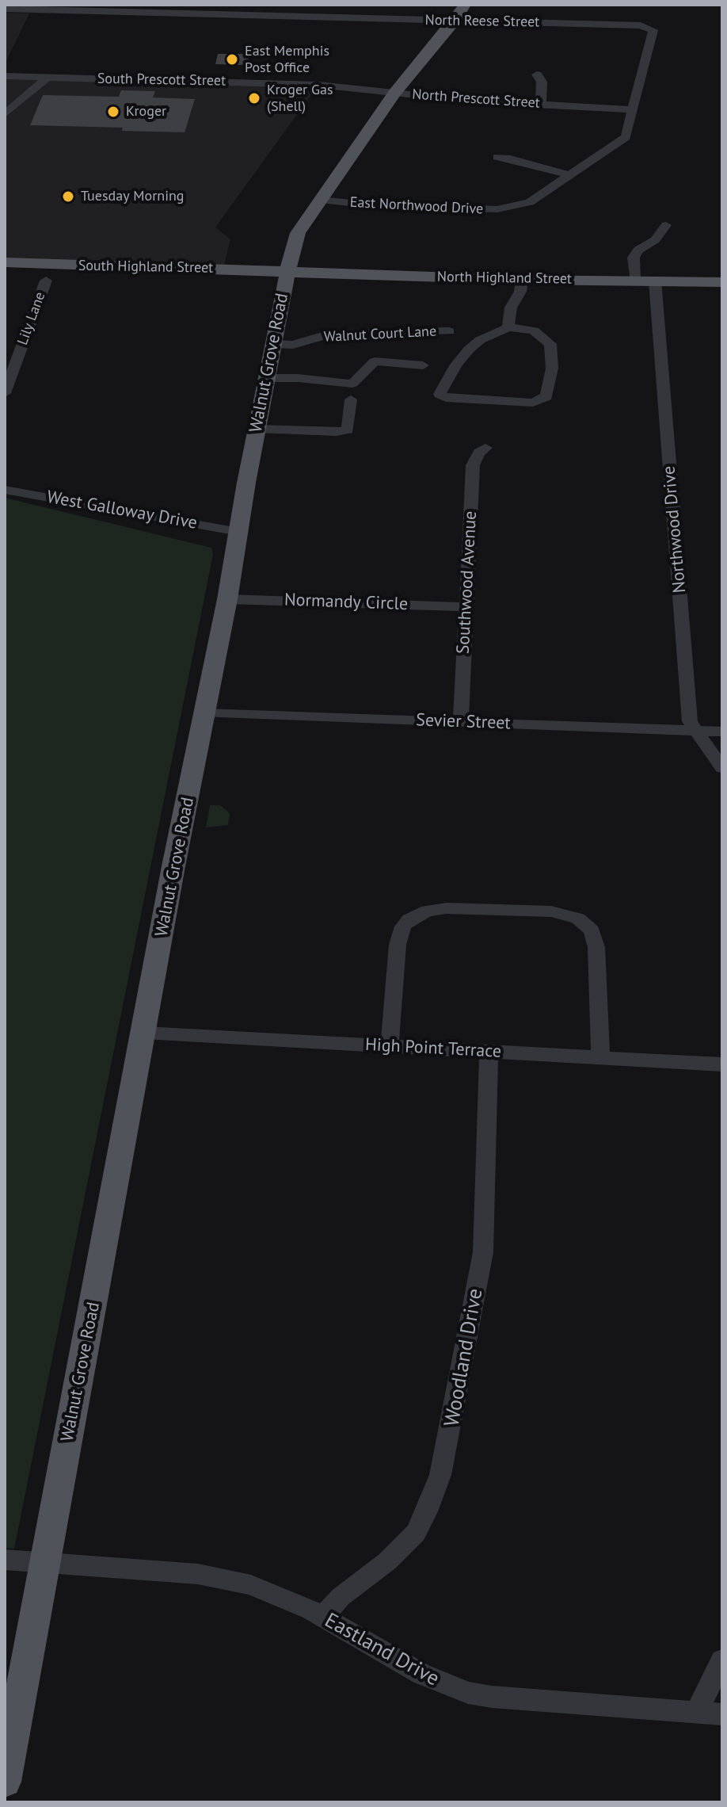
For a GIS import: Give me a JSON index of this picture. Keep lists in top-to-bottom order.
{
  "streets": {
    "main road": ["South Highland Street", "North Highland Street", "Walnut Grove Road"],
    "street": [
      "North Reese Street",
      "South Prescott Street",
      "North Prescott Street",
      "East Northwood Drive",
      "Lily Lane",
      "Walnut Court Lane",
      "West Galloway Drive",
      "Northwood Drive",
      "Southwood Avenue",
      "Normandy Circle",
      "Sevier Street",
      "High Point Terrace",
      "Woodland Drive",
      "Eastland Drive"
    ]
  },
  "crossings": [
    ["North Reese Street", "North Prescott Street"],
    ["North Reese Street", "Walnut Grove Road"],
    ["South Prescott Street", "North Prescott Street"],
    ["North Prescott Street", "Walnut Grove Road"],
    ["East Northwood Drive", "Walnut Grove Road"],
    ["South Highland Street", "North Highland Street"],
    ["South Highland Street", "Walnut Grove Road"],
    ["North Highland Street", "Walnut Grove Road"],
    ["North Highland Street", "Northwood Drive"],
    ["Walnut Court Lane", "Walnut Grove Road"],
    ["Walnut Grove Road", "West Galloway Drive"],
    ["Walnut Grove Road", "Normandy Circle"],
    ["Walnut Grove Road", "Sevier Street"],
    ["Walnut Grove Road", "High Point Terrace"],
    ["Walnut Grove Road", "Eastland Drive"],
    ["Northwood Drive", "Sevier Street"],
    ["Southwood Avenue", "Normandy Circle"],
    ["Southwood Avenue", "Sevier Street"],
    ["High Point Terrace", "Woodland Drive"],
    ["Woodland Drive", "Eastland Drive"]
  ],
  "places": [
    "East Memphis Post Office",
    "Kroger Gas (Shell)",
    "Kroger",
    "Tuesday Morning"
  ]
}
